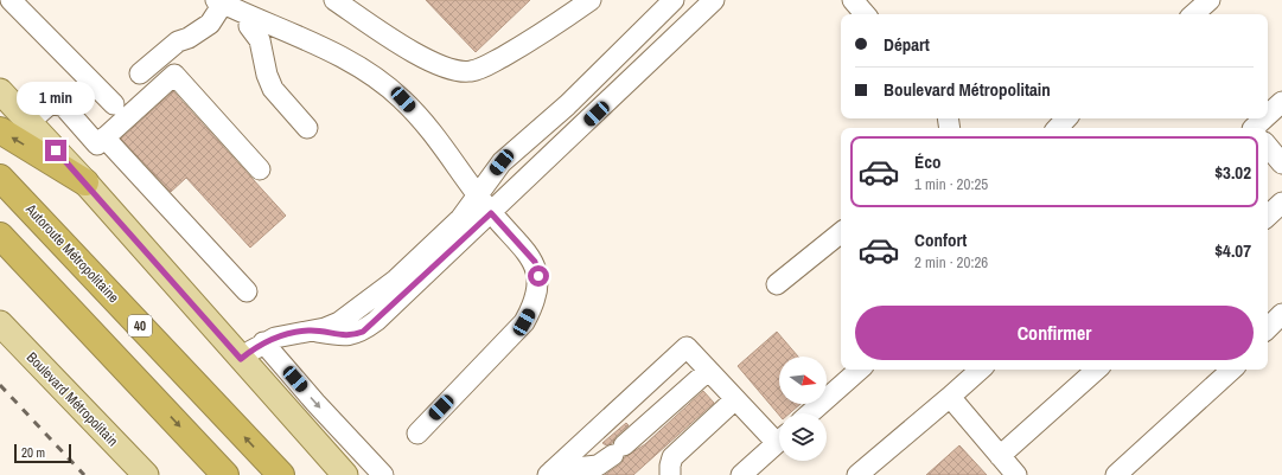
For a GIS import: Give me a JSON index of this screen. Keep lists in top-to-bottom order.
{
  "streets": {
    "highway": ["Autoroute Métropolitaine", "40"],
    "main road": ["Boulevard Métropolitain"]
  },
  "scale_bar": "20 m",
  "north": "right",
  "page": {
    "banner": ["Départ", "Boulevard Métropolitain"],
    "bubble": "1 min",
    "list": [
      {
        "name": "Éco",
        "note": "1 min · 20:25",
        "value": "$3.02"
      },
      {
        "name": "Confort",
        "note": "2 min · 20:26",
        "value": "$4.07"
      }
    ],
    "buttons": "Confirmer",
    "scale": "20 m"
  }
}
